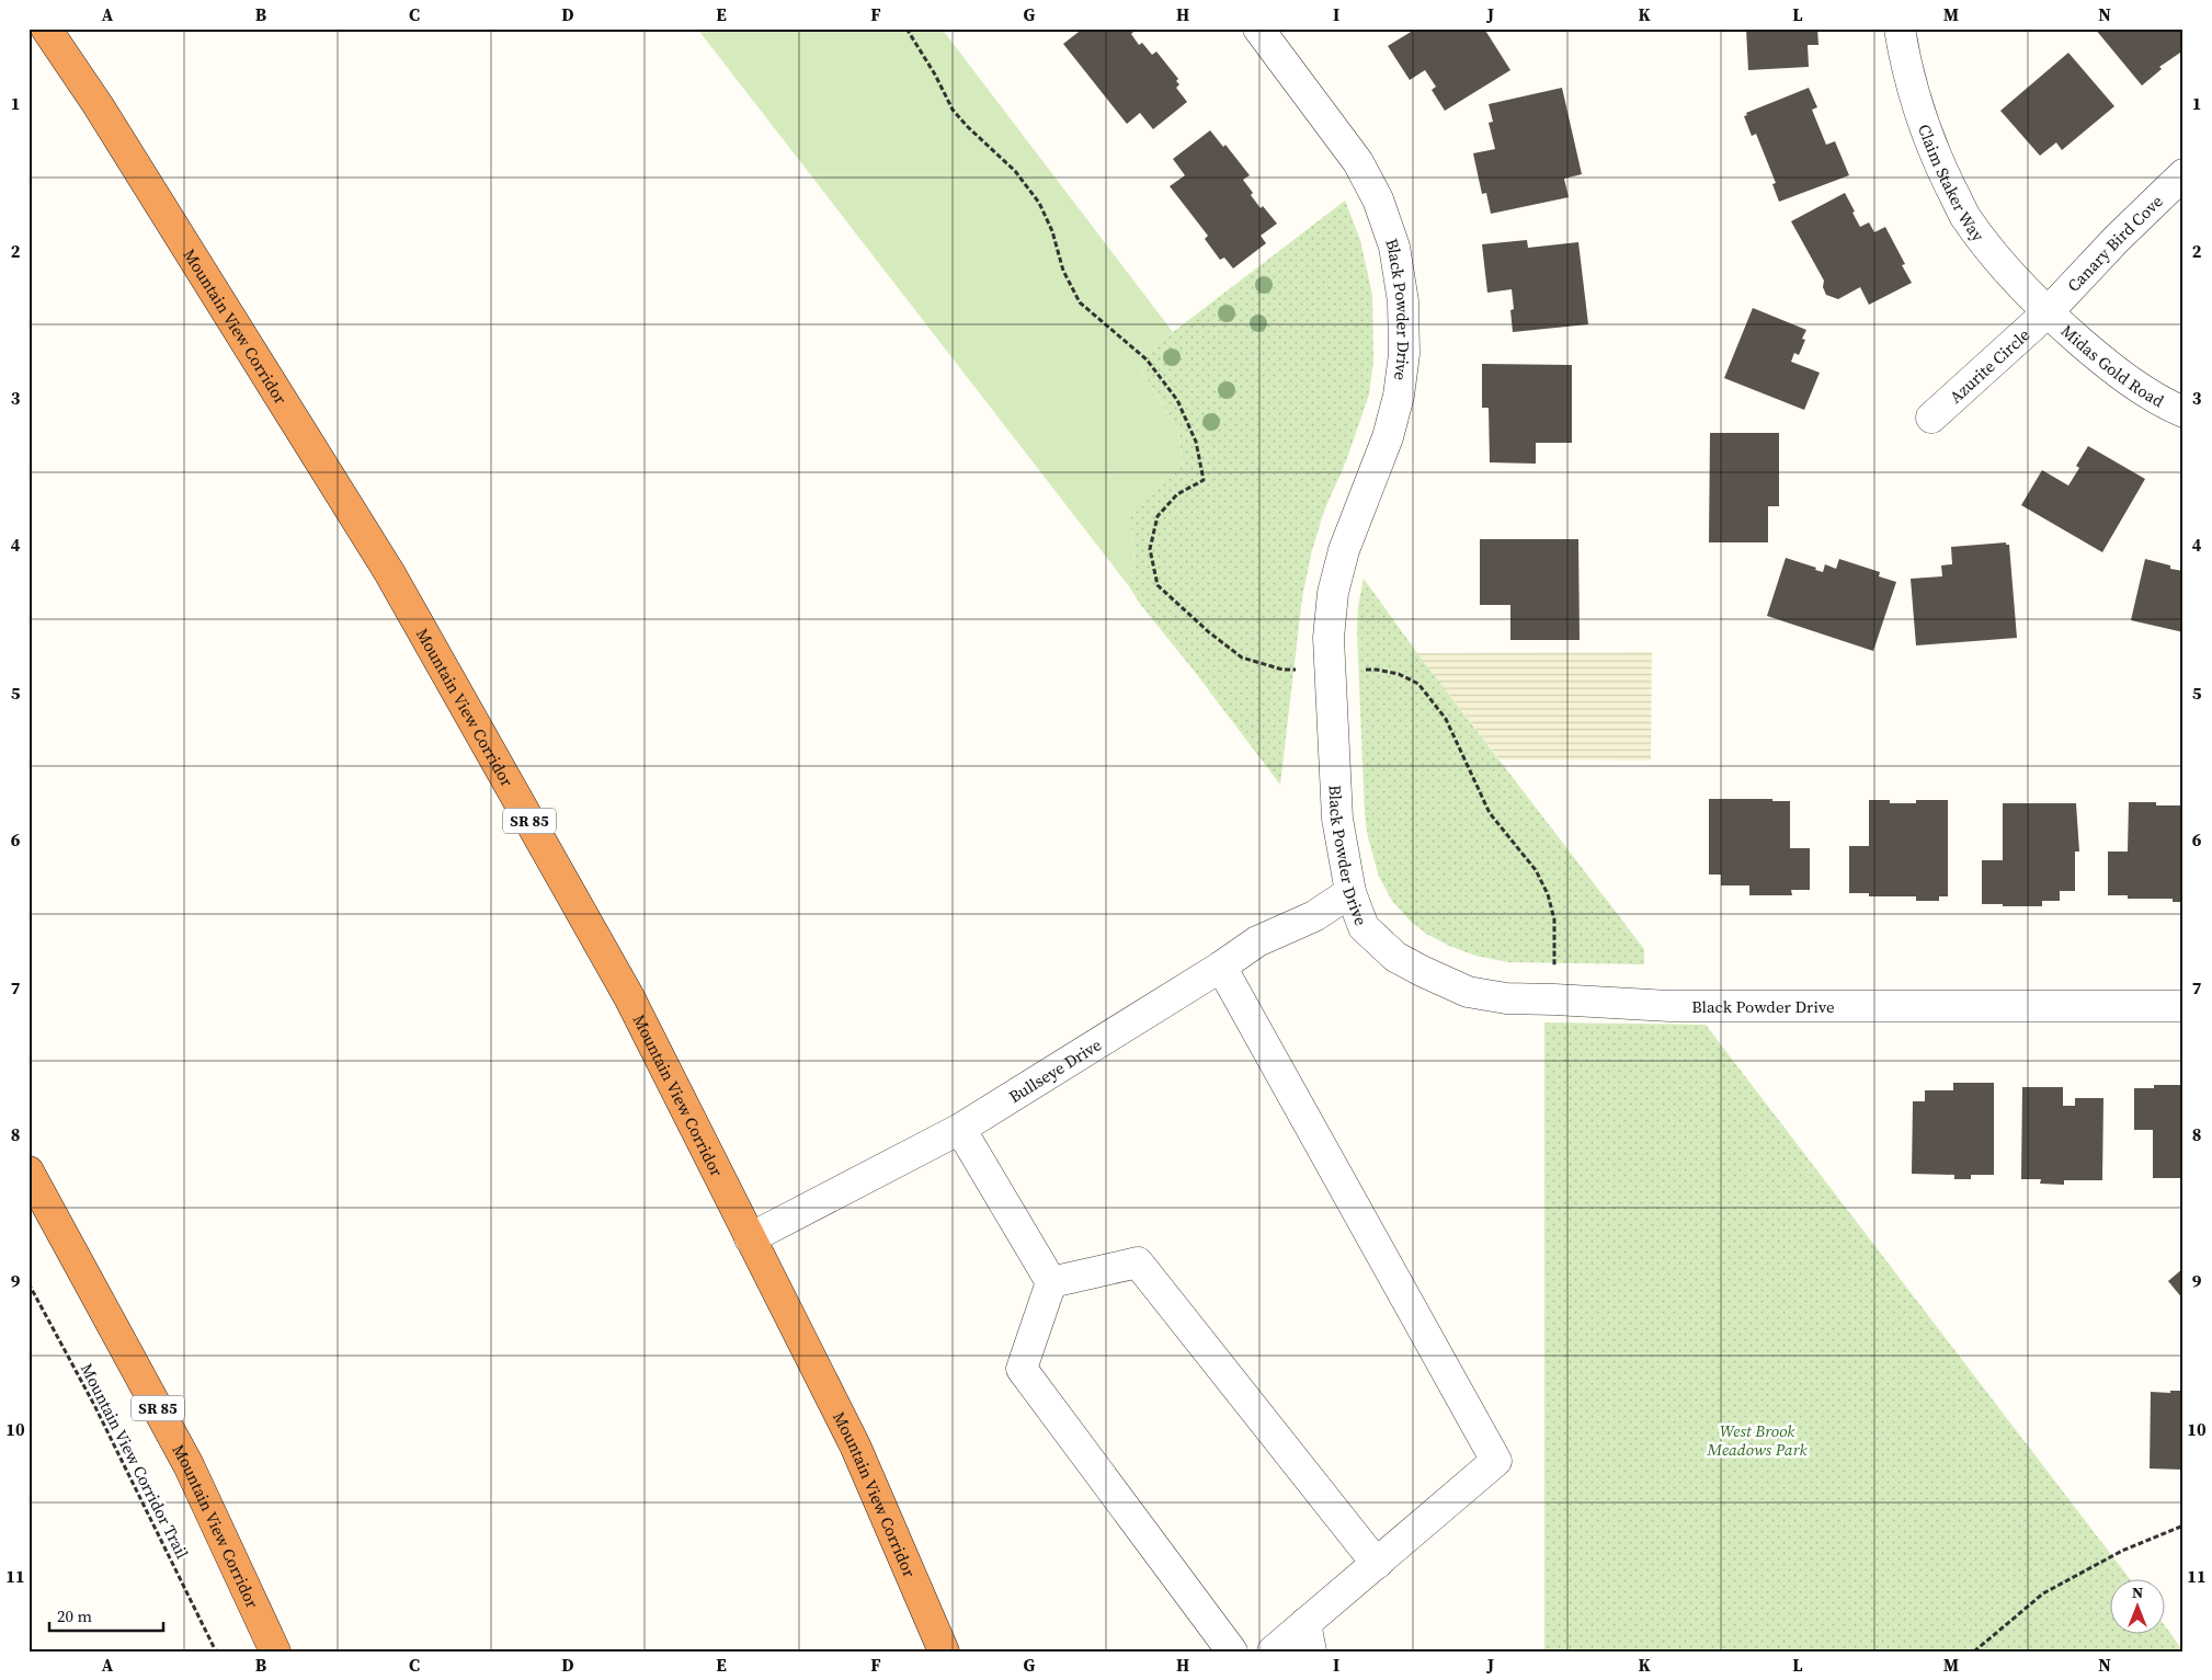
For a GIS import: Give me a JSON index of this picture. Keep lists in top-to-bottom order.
{
  "streets": {
    "highway": ["Mountain View Corridor", "SR 85"],
    "street": [
      "Claim Staker Way",
      "Canary Bird Cove",
      "Black Powder Drive",
      "Midas Gold Road",
      "Azurite Circle",
      "Bullseye Drive"
    ],
    "path": ["Mountain View Corridor Trail"]
  },
  "crossings": [
    ["Claim Staker Way", "Canary Bird Cove"],
    ["Claim Staker Way", "Midas Gold Road"],
    ["Claim Staker Way", "Azurite Circle"],
    ["Canary Bird Cove", "Midas Gold Road"],
    ["Canary Bird Cove", "Azurite Circle"],
    ["Black Powder Drive", "Bullseye Drive"],
    ["Mountain View Corridor", "Bullseye Drive"],
    ["Midas Gold Road", "Azurite Circle"]
  ],
  "parks": ["West Brook Meadows Park"],
  "scale_bar": "20 m",
  "north": "top",
  "grid": {
    "columns": [
      "A",
      "B",
      "C",
      "D",
      "E",
      "F",
      "G",
      "H",
      "I",
      "J",
      "K",
      "L",
      "M",
      "N"
    ],
    "rows": [
      "1",
      "2",
      "3",
      "4",
      "5",
      "6",
      "7",
      "8",
      "9",
      "10",
      "11"
    ]
  }
}
